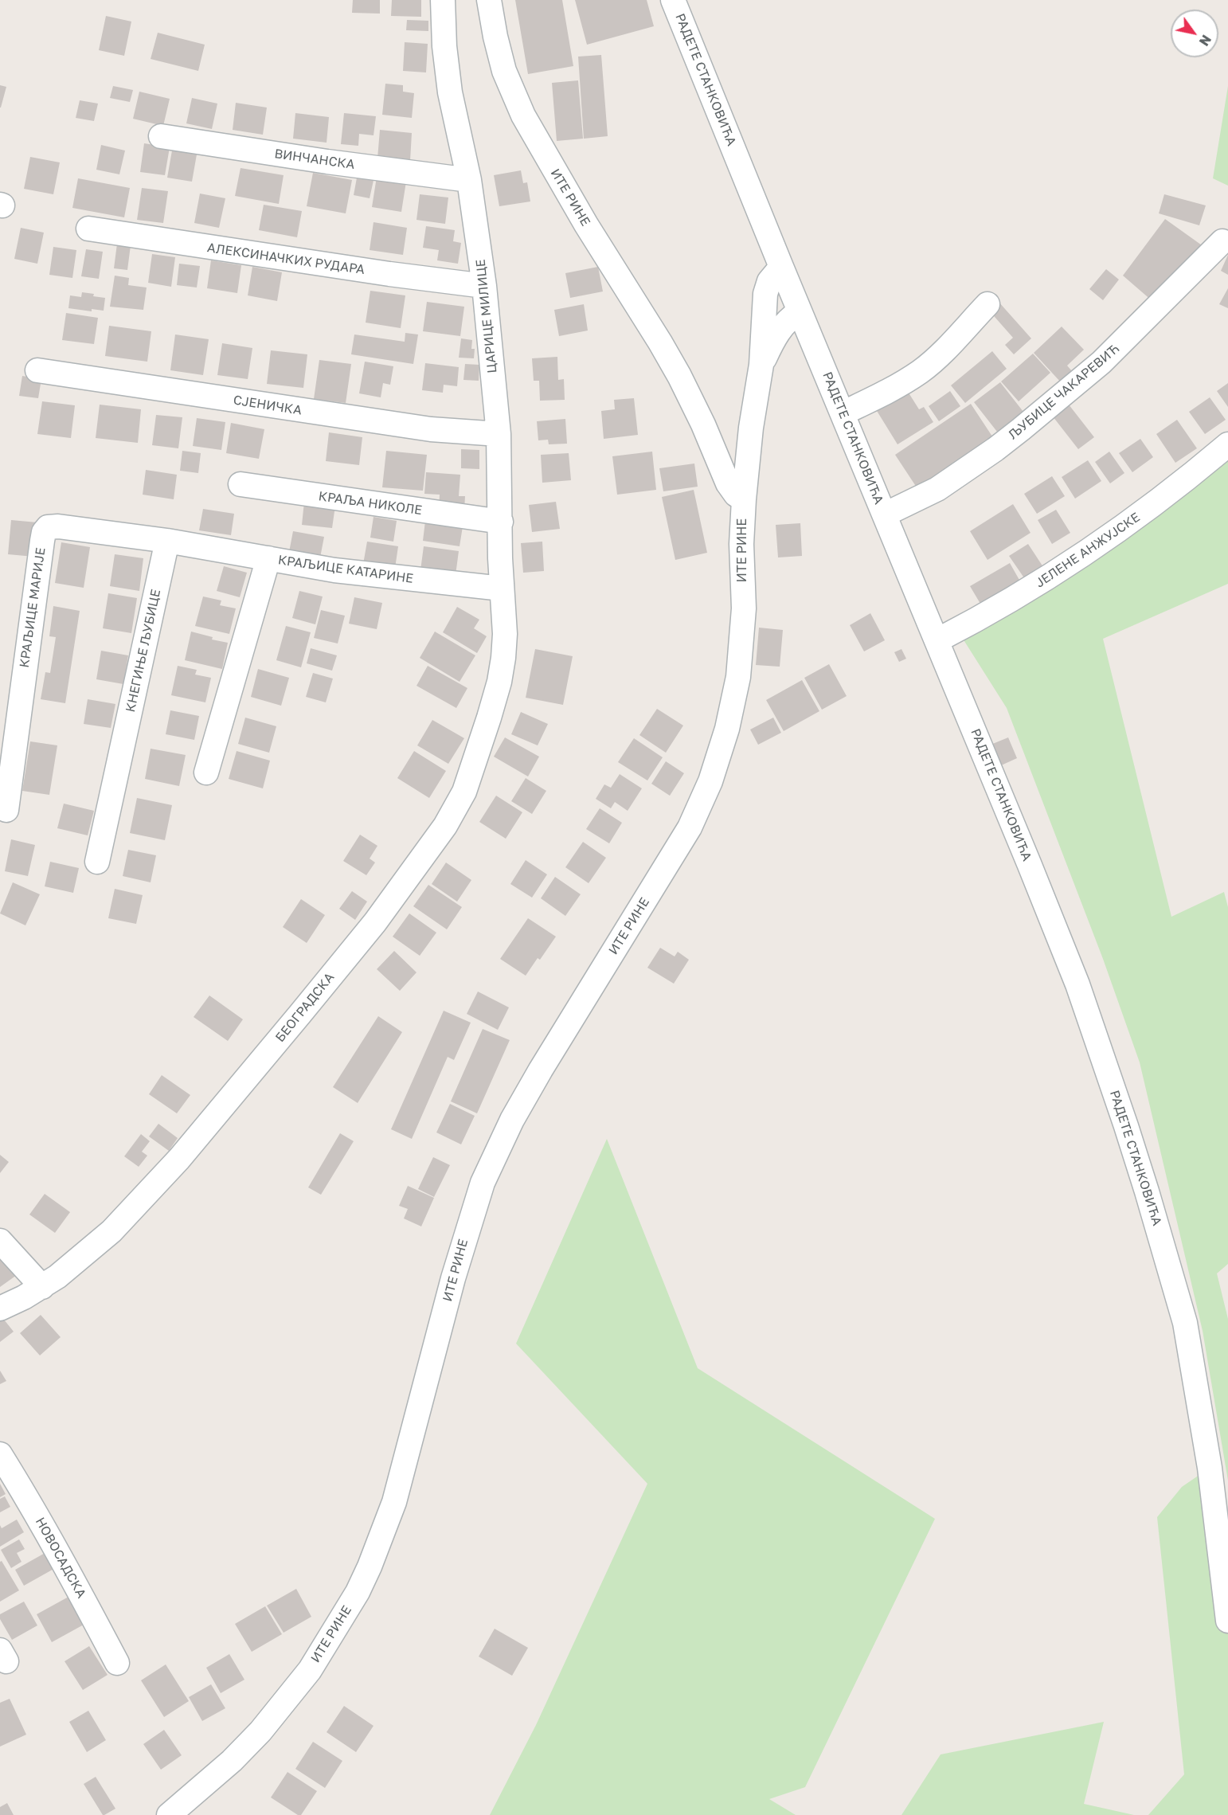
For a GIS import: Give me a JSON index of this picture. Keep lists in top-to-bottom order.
{
  "streets": {
    "street": [
      "РАДЕТЕ СТАНКОВИЋА",
      "ВИНЧАНСКА",
      "ИТЕ РИНЕ",
      "АЛЕКСИНАЧКИХ РУДАРА",
      "ЦАРИЦЕ МИЛИЦЕ",
      "ЉУБИЦЕ ЧАКАРЕВИЋ",
      "СЈЕНИЧКА",
      "КРАЉА НИКОЛЕ",
      "ЈЕЛЕНЕ АНЖУЈСКЕ",
      "КРАЉИЦЕ КАТАРИНЕ",
      "КРАЉИЦЕ МАРИЈЕ",
      "КНЕГИЊЕ ЉУБИЦЕ",
      "БЕОГРАДСКА",
      "НОВОСАДСКА"
    ]
  },
  "crossings": [
    ["РАДЕТЕ СТАНКОВИЋА", "ЉУБИЦЕ ЧАКАРЕВИЋ"],
    ["РАДЕТЕ СТАНКОВИЋА", "ЈЕЛЕНЕ АНЖУЈСКЕ"],
    ["ВИНЧАНСКА", "ЦАРИЦЕ МИЛИЦЕ"],
    ["АЛЕКСИНАЧКИХ РУДАРА", "ЦАРИЦЕ МИЛИЦЕ"],
    ["ЦАРИЦЕ МИЛИЦЕ", "СЈЕНИЧКА"],
    ["ЦАРИЦЕ МИЛИЦЕ", "КРАЉА НИКОЛЕ"],
    ["ЦАРИЦЕ МИЛИЦЕ", "КРАЉИЦЕ КАТАРИНЕ"],
    ["ЦАРИЦЕ МИЛИЦЕ", "БЕОГРАДСКА"],
    ["КРАЉИЦЕ МАРИЈЕ", "КНЕГИЊЕ ЉУБИЦЕ"]
  ],
  "north": "bottom right"
}
